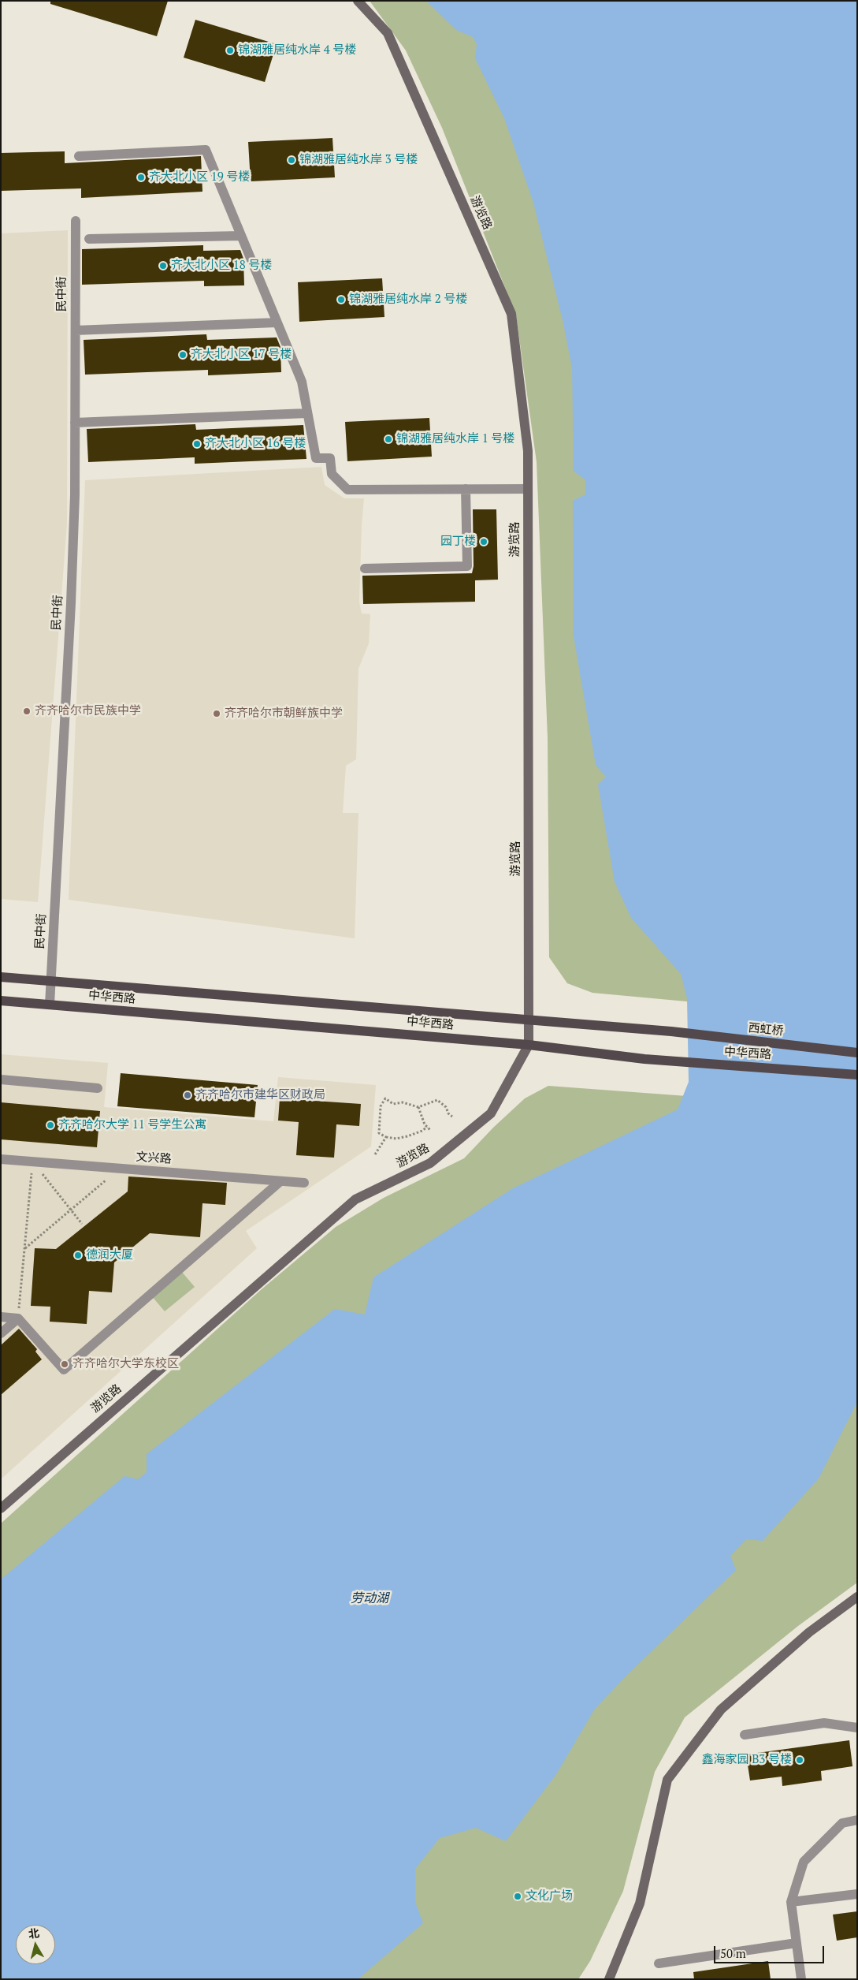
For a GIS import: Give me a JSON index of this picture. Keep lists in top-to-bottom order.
{
  "streets": {
    "main road": ["中华西路", "西虹桥"],
    "street": ["游览路", "民中街", "文兴路"]
  },
  "crossings": [
    ["游览路", "中华西路"],
    ["民中街", "中华西路"],
    ["中华西路", "西虹桥"]
  ],
  "water": ["劳动湖"],
  "places": [
    "锦湖雅居纯水岸 4 号楼",
    "锦湖雅居纯水岸 3 号楼",
    "齐大北小区 19 号楼",
    "齐大北小区 18 号楼",
    "锦湖雅居纯水岸 2 号楼",
    "齐大北小区 17 号楼",
    "锦湖雅居纯水岸 1 号楼",
    "齐大北小区 16 号楼",
    "园丁楼",
    "齐齐哈尔市民族中学",
    "齐齐哈尔市朝鲜族中学",
    "齐齐哈尔市建华区财政局",
    "齐齐哈尔大学 11 号学生公寓",
    "德润大厦",
    "齐齐哈尔大学东校区",
    "鑫海家园 B3 号楼",
    "文化广场"
  ],
  "scale_bar": "50 m",
  "north": "top"
}
